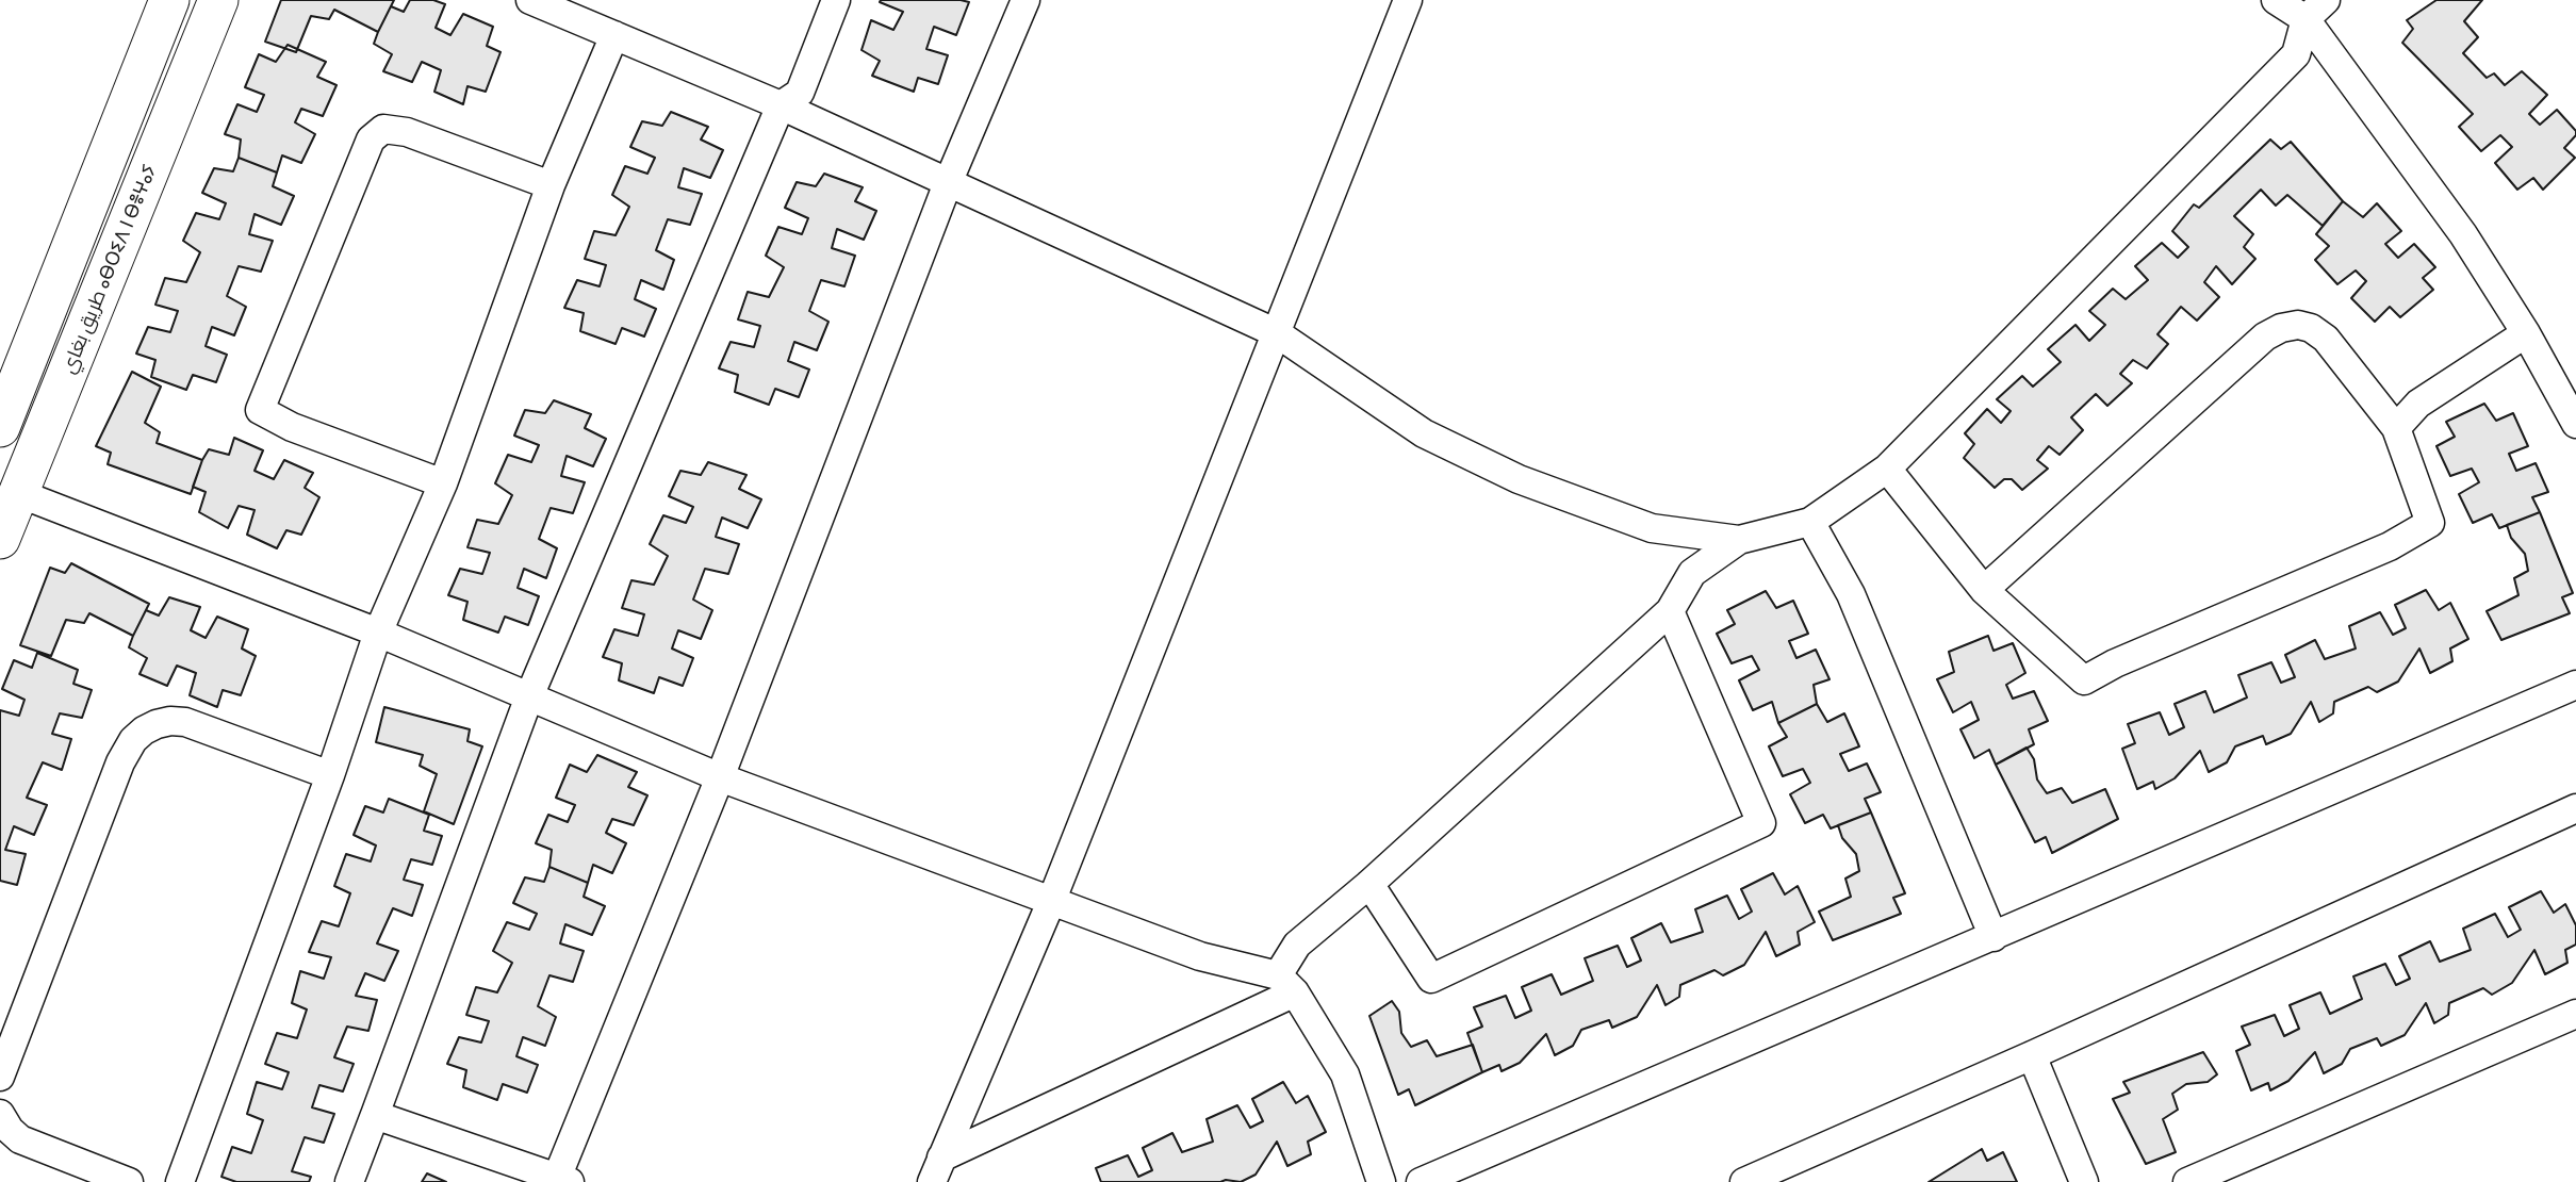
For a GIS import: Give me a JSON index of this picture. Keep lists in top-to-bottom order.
{
  "streets": {
    "main road": ["طريق بغاي ⴰⴱⵔⵉⴷ ⵏ ⴱⴻⵖⴰⵢ"]
  }
}
